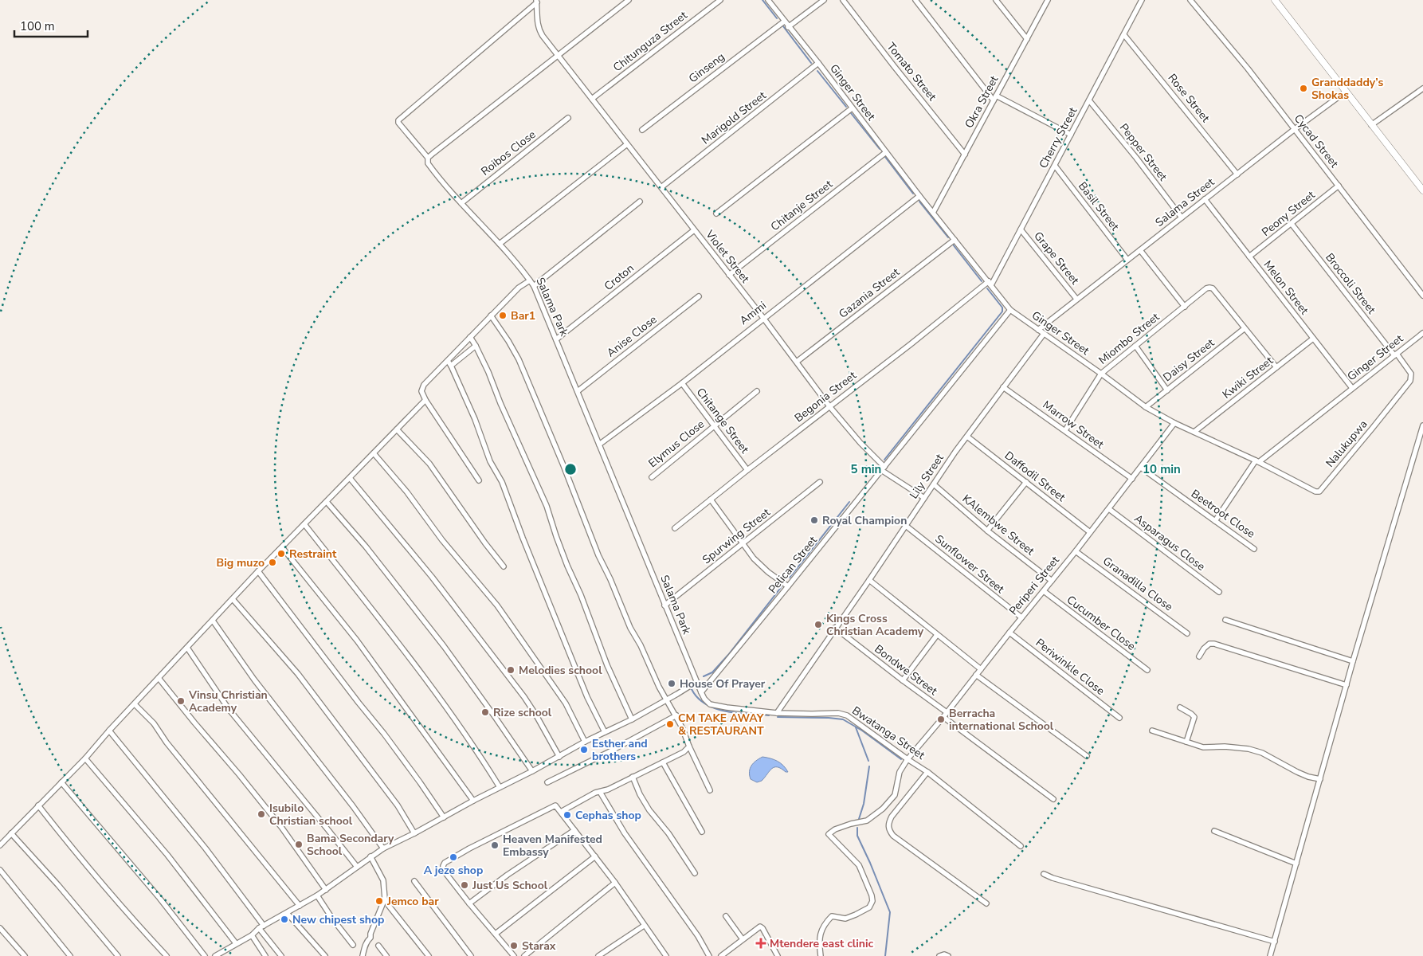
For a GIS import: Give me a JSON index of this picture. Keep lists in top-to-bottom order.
{
  "streets": {
    "street": [
      "Chitunguza Street",
      "Ginseng",
      "Tomato Street",
      "Ginger Street",
      "Rose Street",
      "Okra Street",
      "Marigold Street",
      "Cherry Street",
      "Cycad Street",
      "Pepper Street",
      "Roibos Close",
      "Salama Street",
      "Chitanje Street",
      "Basil Street",
      "Peony Street",
      "Violet Street",
      "Grape Street",
      "Croton",
      "Broccoli Street",
      "Melon Street",
      "Gazania Street",
      "Salama Park",
      "Ammi",
      "Anise Close",
      "Miombo Street",
      "Daisy Street",
      "Kwiki Street",
      "Begonia Street",
      "Chitange Street",
      "Marrow Street",
      "Elymus Close",
      "Nalukupwa",
      "Lily Street",
      "Daffodil Street",
      "Beetroot Close",
      "KAlembwe Street",
      "Spurwing Street",
      "Asparagus Close",
      "Sunflower Street",
      "Pelican Street",
      "Granadilla Close",
      "Periperi Street",
      "Cucumber Close",
      "Periwinkle Close",
      "Bondwe Street",
      "Bwatanga Street"
    ]
  },
  "crossings": [
    ["Chitunguza Street", "Violet Street"],
    ["Ginseng", "Ginger Street"],
    ["Tomato Street", "Okra Street"],
    ["Ginger Street", "Okra Street"],
    ["Ginger Street", "Marigold Street"],
    ["Ginger Street", "Cherry Street"],
    ["Ginger Street", "Salama Street"],
    ["Ginger Street", "Chitanje Street"],
    ["Ginger Street", "Broccoli Street"],
    ["Ginger Street", "Melon Street"],
    ["Ginger Street", "Gazania Street"],
    ["Ginger Street", "Ammi"],
    ["Ginger Street", "Miombo Street"],
    ["Ginger Street", "Daisy Street"],
    ["Ginger Street", "Kwiki Street"],
    ["Ginger Street", "Begonia Street"],
    ["Ginger Street", "Nalukupwa"],
    ["Ginger Street", "Lily Street"],
    ["Ginger Street", "Pelican Street"],
    ["Ginger Street", "Periperi Street"],
    ["Rose Street", "Cherry Street"],
    ["Rose Street", "Salama Street"],
    ["Marigold Street", "Violet Street"],
    ["Cherry Street", "Pepper Street"],
    ["Cherry Street", "Basil Street"],
    ["Cherry Street", "Grape Street"],
    ["Cherry Street", "Begonia Street"],
    ["Cycad Street", "Salama Street"],
    ["Cycad Street", "Peony Street"],
    ["Pepper Street", "Salama Street"],
    ["Roibos Close", "Salama Park"],
    ["Salama Street", "Basil Street"],
    ["Salama Street", "Grape Street"],
    ["Salama Street", "Melon Street"],
    ["Chitanje Street", "Violet Street"],
    ["Peony Street", "Broccoli Street"],
    ["Peony Street", "Melon Street"],
    ["Violet Street", "Croton"],
    ["Violet Street", "Gazania Street"],
    ["Violet Street", "Salama Park"],
    ["Violet Street", "Ammi"],
    ["Violet Street", "Begonia Street"],
    ["Violet Street", "Lily Street"],
    ["Violet Street", "Pelican Street"],
    ["Croton", "Salama Park"],
    ["Broccoli Street", "Nalukupwa"],
    ["Melon Street", "Kwiki Street"],
    ["Salama Park", "Ammi"],
    ["Salama Park", "Anise Close"],
    ["Salama Park", "Spurwing Street"],
    ["Ammi", "Chitange Street"],
    ["Miombo Street", "Daisy Street"],
    ["Miombo Street", "Marrow Street"],
    ["Begonia Street", "Chitange Street"],
    ["Chitange Street", "Elymus Close"],
    ["Marrow Street", "Lily Street"],
    ["Marrow Street", "Periperi Street"],
    ["Lily Street", "Daffodil Street"],
    ["Lily Street", "KAlembwe Street"],
    ["Lily Street", "Sunflower Street"],
    ["Lily Street", "Bondwe Street"],
    ["Lily Street", "Bwatanga Street"],
    ["Daffodil Street", "Periperi Street"],
    ["Beetroot Close", "Periperi Street"],
    ["KAlembwe Street", "Periperi Street"],
    ["Asparagus Close", "Periperi Street"],
    ["Sunflower Street", "Periperi Street"],
    ["Pelican Street", "Bwatanga Street"],
    ["Granadilla Close", "Periperi Street"],
    ["Periperi Street", "Cucumber Close"],
    ["Periperi Street", "Periwinkle Close"],
    ["Periperi Street", "Bondwe Street"],
    ["Periperi Street", "Bwatanga Street"]
  ],
  "places": {
    "other": [
      "Granddaddy’s Shokas",
      "Bar1",
      "Royal Champion",
      "Restraint",
      "Big muzo",
      "Kings Cross Christian Academy",
      "Melodies school",
      "House Of Prayer",
      "Vinsu Christian Academy",
      "Rize school",
      "Berracha international School",
      "CM TAKE AWAY & RESTAURANT",
      "Esther and brothers",
      "Isubilo Christian school",
      "Cephas shop",
      "Bama Secondary School",
      "Heaven Manifested Embassy",
      "A jeze shop",
      "Just Us School",
      "Jemco bar",
      "New chipest shop",
      "Starax"
    ],
    "health": ["Mtendere east clinic"]
  },
  "scale_bar": "100 m",
  "rings": ["5 min", "10 min"]
}
